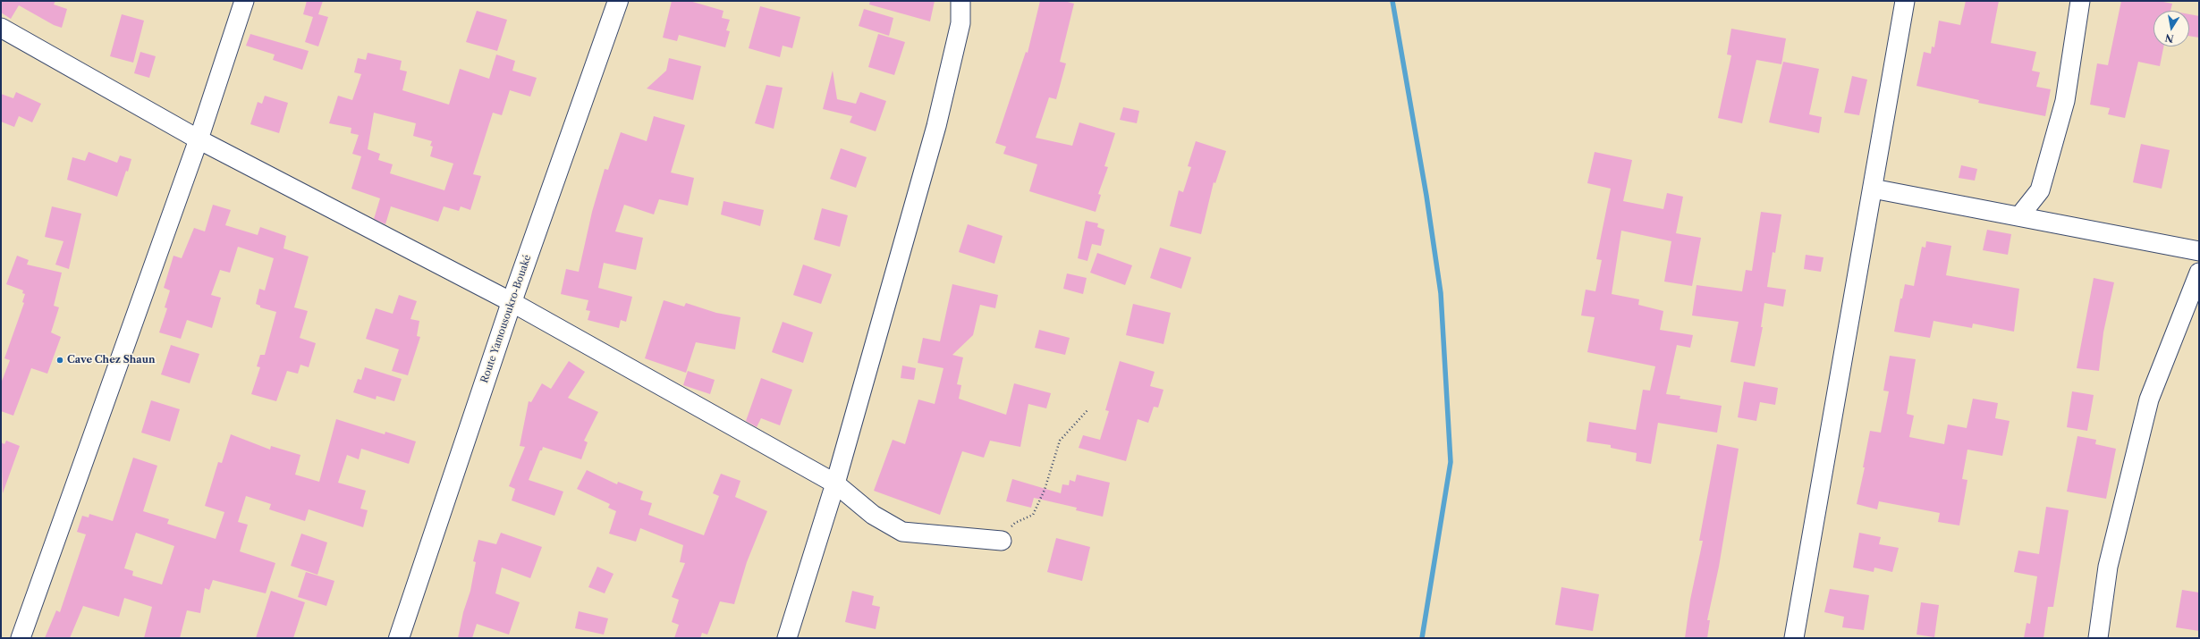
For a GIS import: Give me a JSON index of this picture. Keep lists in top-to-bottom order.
{
  "streets": {
    "highway": ["Route Yamousoukro-Bouaké"]
  },
  "places": ["Cave Chez Shaun"],
  "north": "bottom"
}
